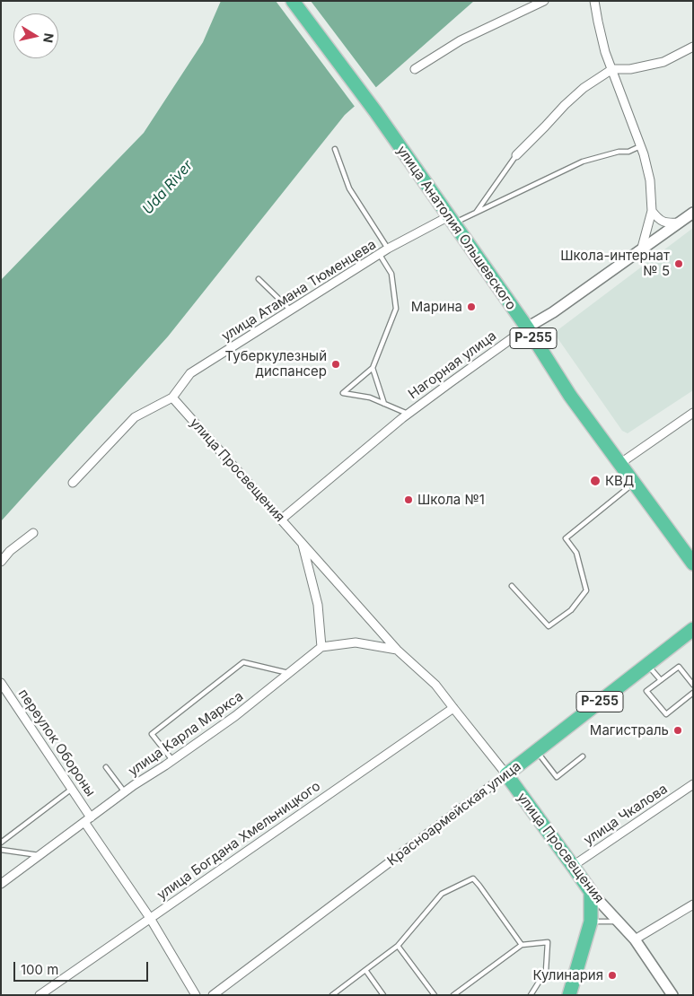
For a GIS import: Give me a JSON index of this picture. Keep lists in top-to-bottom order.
{
  "streets": {
    "highway": [
      "улица Анатолия Ольшевского",
      "Р-255",
      "улица Просвещения",
      "Красноармейская улица"
    ],
    "street": [
      "улица Атамана Тюменцева",
      "Нагорная улица",
      "улица Карла Маркса",
      "переулок Обороны",
      "улица Чкалова",
      "улица Богдана Хмельницкого"
    ]
  },
  "crossings": [
    ["улица Анатолия Ольшевского", "улица Атамана Тюменцева"],
    ["улица Анатолия Ольшевского", "Нагорная улица"],
    ["улица Атамана Тюменцева", "улица Просвещения"],
    ["Нагорная улица", "улица Просвещения"],
    ["улица Просвещения", "улица Карла Маркса"],
    ["улица Просвещения", "Красноармейская улица"],
    ["улица Просвещения", "улица Чкалова"],
    ["улица Просвещения", "улица Богдана Хмельницкого"],
    ["улица Карла Маркса", "переулок Обороны"],
    ["переулок Обороны", "улица Богдана Хмельницкого"]
  ],
  "water": ["Uda River"],
  "places": [
    "Школа-интернат № 5",
    "Марина",
    "Туберкулезный диспансер",
    "КВД",
    "Школа №1",
    "Магистраль",
    "Кулинария"
  ],
  "scale_bar": "100 m",
  "north": "right"
}
